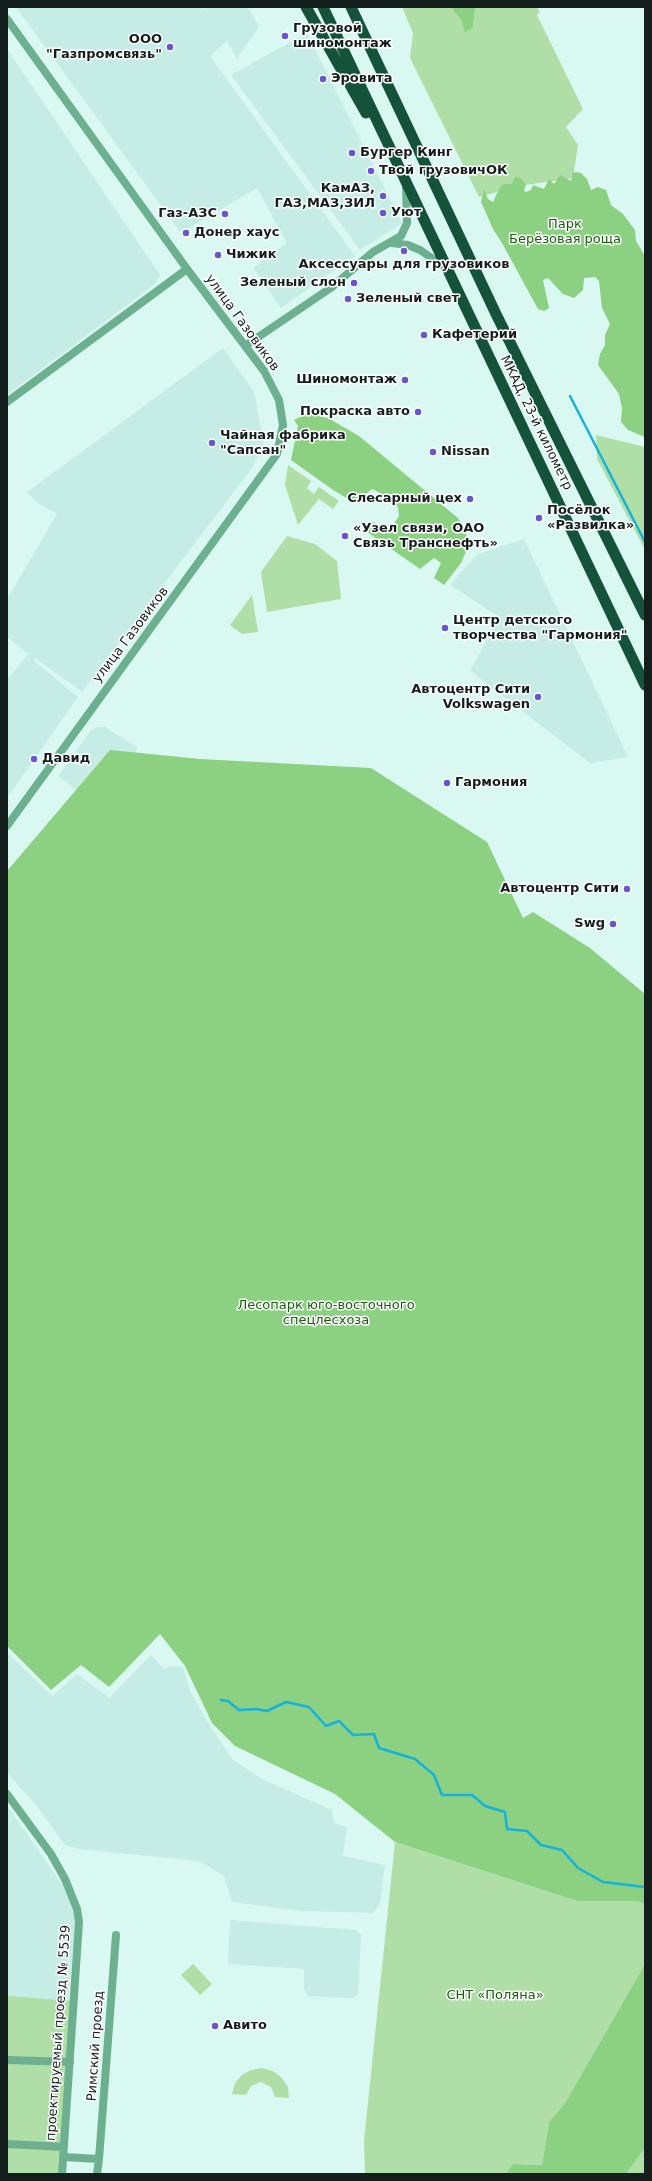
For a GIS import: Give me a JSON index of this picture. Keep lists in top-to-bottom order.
{
  "streets": {
    "highway": ["МКАД, 23-й километр"],
    "street": ["улица Газовиков", "проектируемый проезд № 5539", "Римский проезд"]
  },
  "parks": ["Парк Берёзовая роща", "Лесопарк юго-восточного спецлесхоза", "СНТ «Поляна»"],
  "places": [
    "Грузовой шиномонтаж",
    "ООО \"Газпромсвязь\"",
    "Эровита",
    "Бургер Кинг",
    "Твой грузовичОК",
    "КамАЗ, ГАЗ,МАЗ,ЗИЛ",
    "Уют",
    "Газ-АЗС",
    "Донер хаус",
    "Аксессуары для грузовиков",
    "Чижик",
    "Зеленый слон",
    "Зеленый свет",
    "Кафетерий",
    "Шиномонтаж",
    "Покраска авто",
    "Чайная фабрика \"Сапсан\"",
    "Nissan",
    "Слесарный цех",
    "Посёлок «Развилка»",
    "«Узел связи, ОАО Связь Транснефть»",
    "Центр детского творчества \"Гармония\"",
    "Автоцентр Сити Volkswagen",
    "Давид",
    "Гармония",
    "Автоцентр Сити",
    "Swg",
    "Авито"
  ]
}
